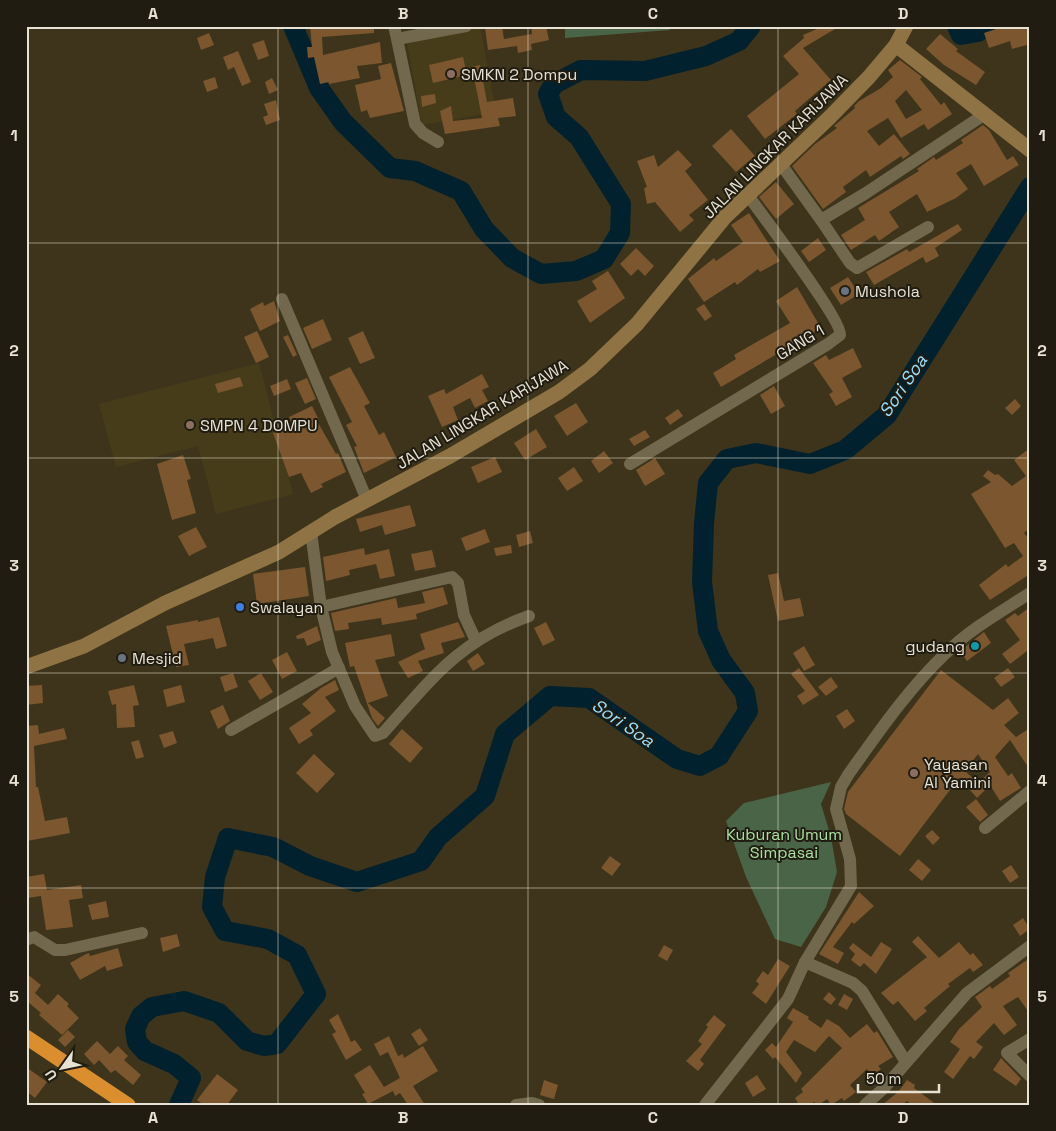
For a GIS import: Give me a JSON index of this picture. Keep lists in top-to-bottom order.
{
  "streets": {
    "main road": ["JALAN LINGKAR KARIJAWA"],
    "street": ["GANG 1"]
  },
  "crossings": [
    ["JALAN LINGKAR KARIJAWA", "GANG 1"]
  ],
  "water": ["Sori Soa"],
  "parks": ["Kuburan Umum Simpasai"],
  "places": [
    "SMKN 2 Dompu",
    "Mushola",
    "SMPN 4 DOMPU",
    "Swalayan",
    "gudang",
    "Mesjid",
    "Yayasan Al Yamini"
  ],
  "scale_bar": "50 m",
  "north": "bottom left",
  "grid": {
    "columns": [
      "A",
      "B",
      "C",
      "D"
    ],
    "rows": [
      "1",
      "2",
      "3",
      "4",
      "5"
    ]
  }
}
